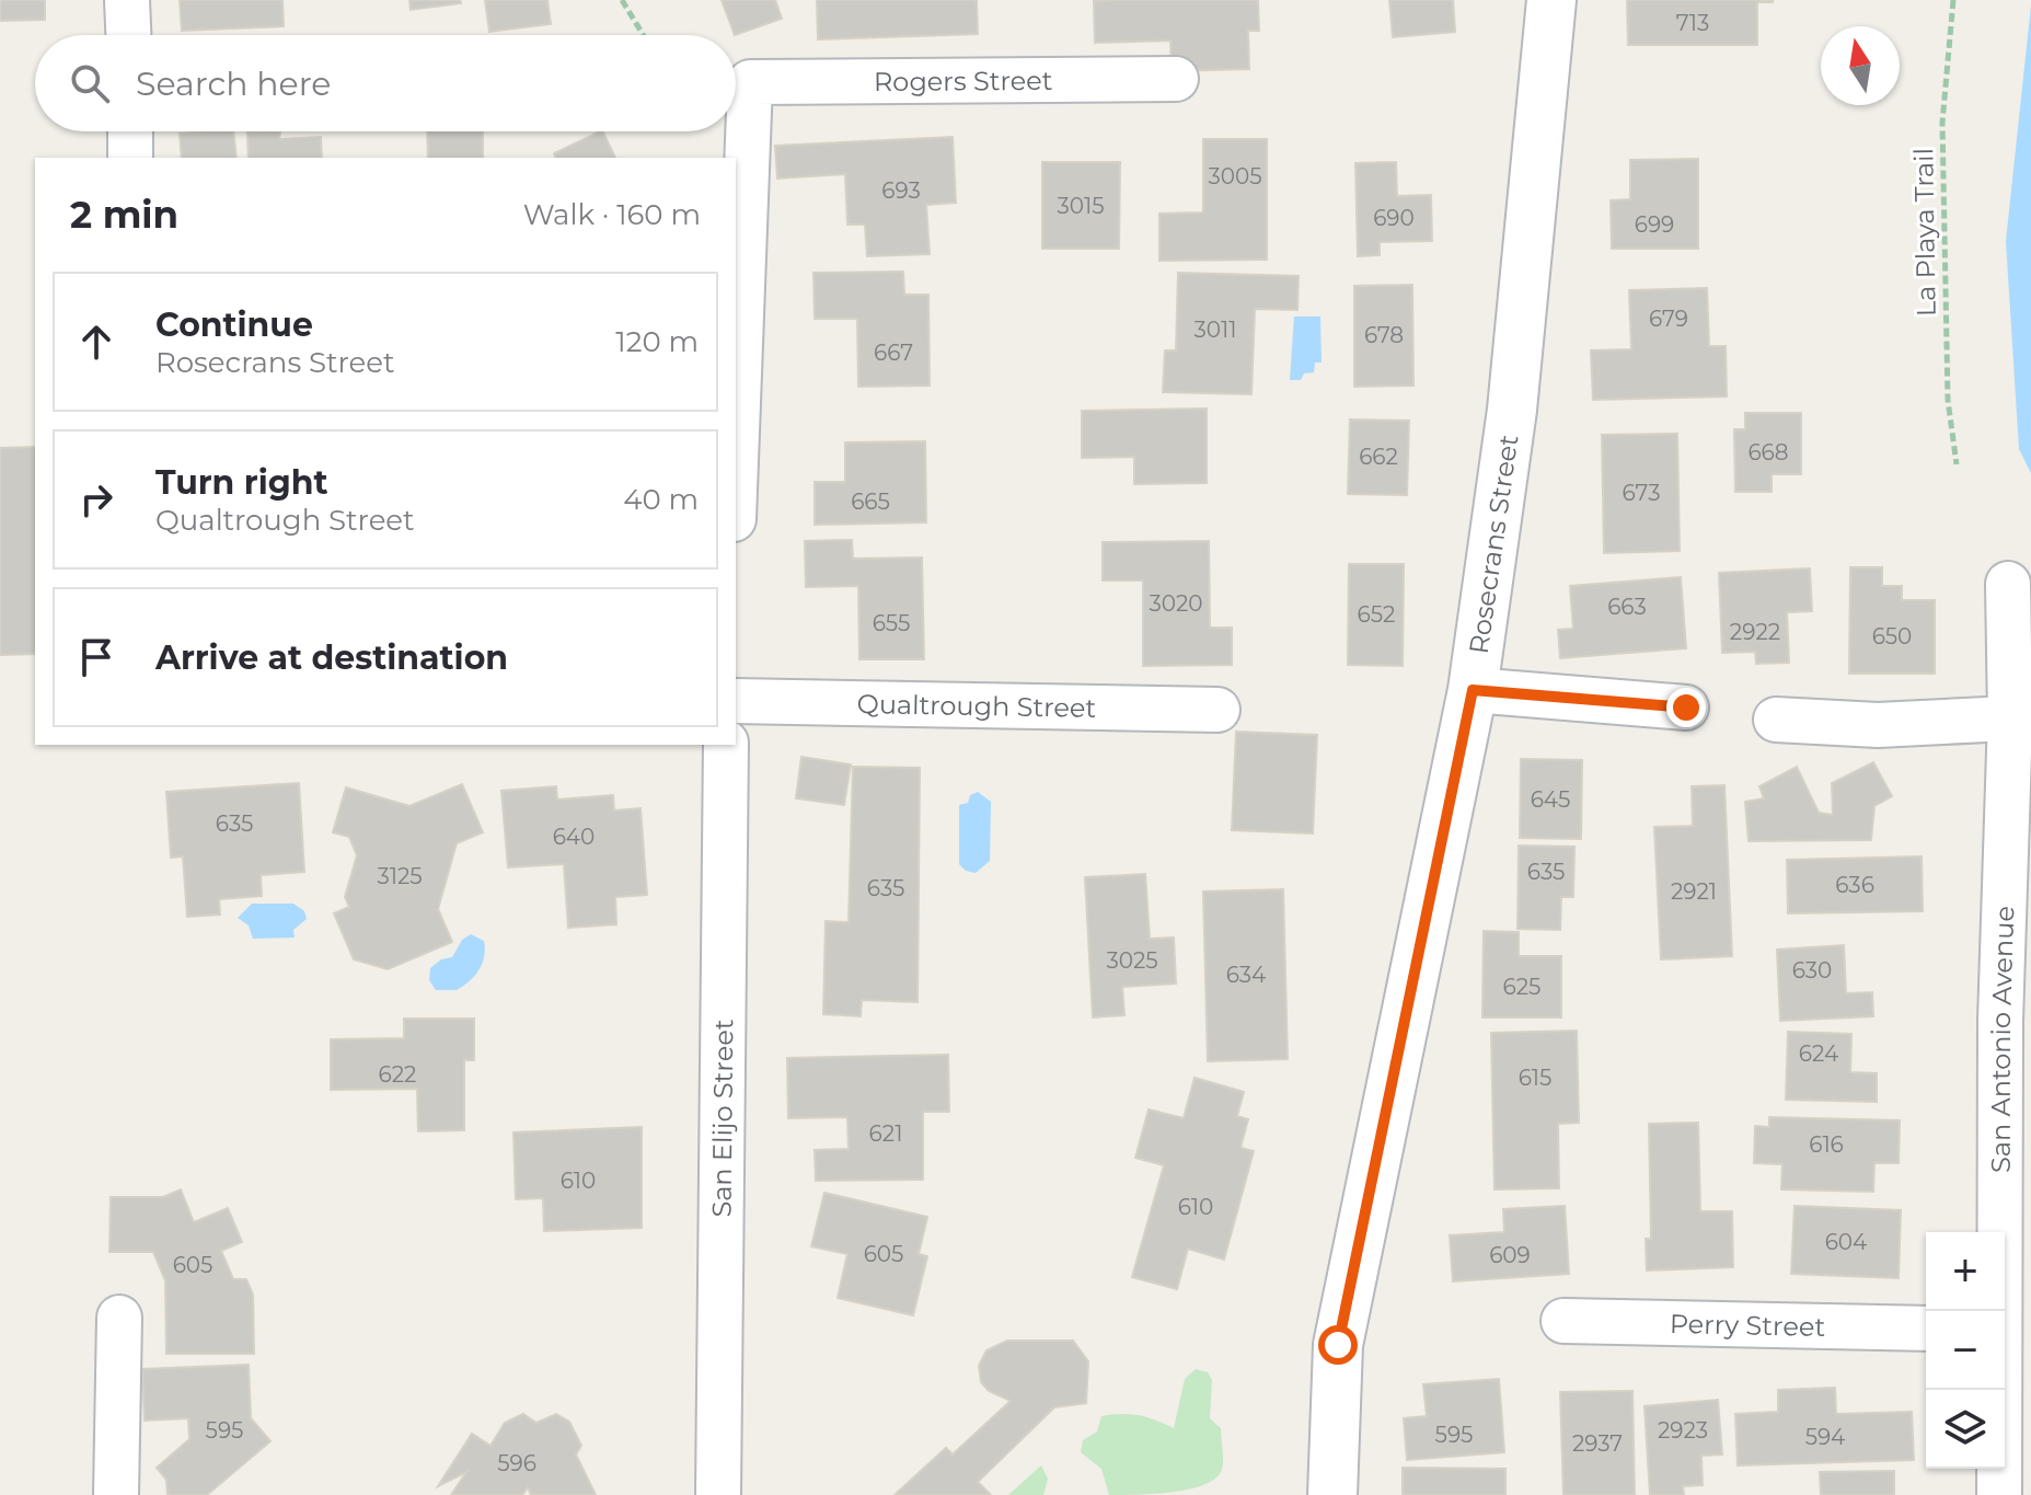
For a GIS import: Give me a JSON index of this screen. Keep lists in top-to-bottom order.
{
  "streets": {
    "street": [
      "Rogers Street",
      "Rosecrans Street",
      "Qualtrough Street",
      "San Antonio Avenue",
      "San Elijo Street",
      "Perry Street"
    ],
    "path": ["La Playa Trail"]
  },
  "house_numbers": [
    "713",
    "3005",
    "693",
    "3015",
    "690",
    "699",
    "679",
    "3011",
    "678",
    "667",
    "668",
    "662",
    "673",
    "665",
    "3020",
    "663",
    "652",
    "655",
    "2922",
    "650",
    "645",
    "635",
    "640",
    "635",
    "3125",
    "636",
    "635",
    "2921",
    "3025",
    "630",
    "634",
    "625",
    "624",
    "622",
    "615",
    "621",
    "616",
    "610",
    "610",
    "604",
    "605",
    "609",
    "605",
    "595",
    "2923",
    "595",
    "594",
    "2937",
    "596"
  ],
  "north": "top",
  "page": {
    "search": "Search here",
    "heading": ["2 min", "Walk · 160 m"],
    "list": [
      ["Continue", "Rosecrans Street", "120 m"],
      ["Turn right", "Qualtrough Street", "40 m"],
      "Arrive at destination"
    ],
    "map_buttons": ["+", "−"]
  }
}
